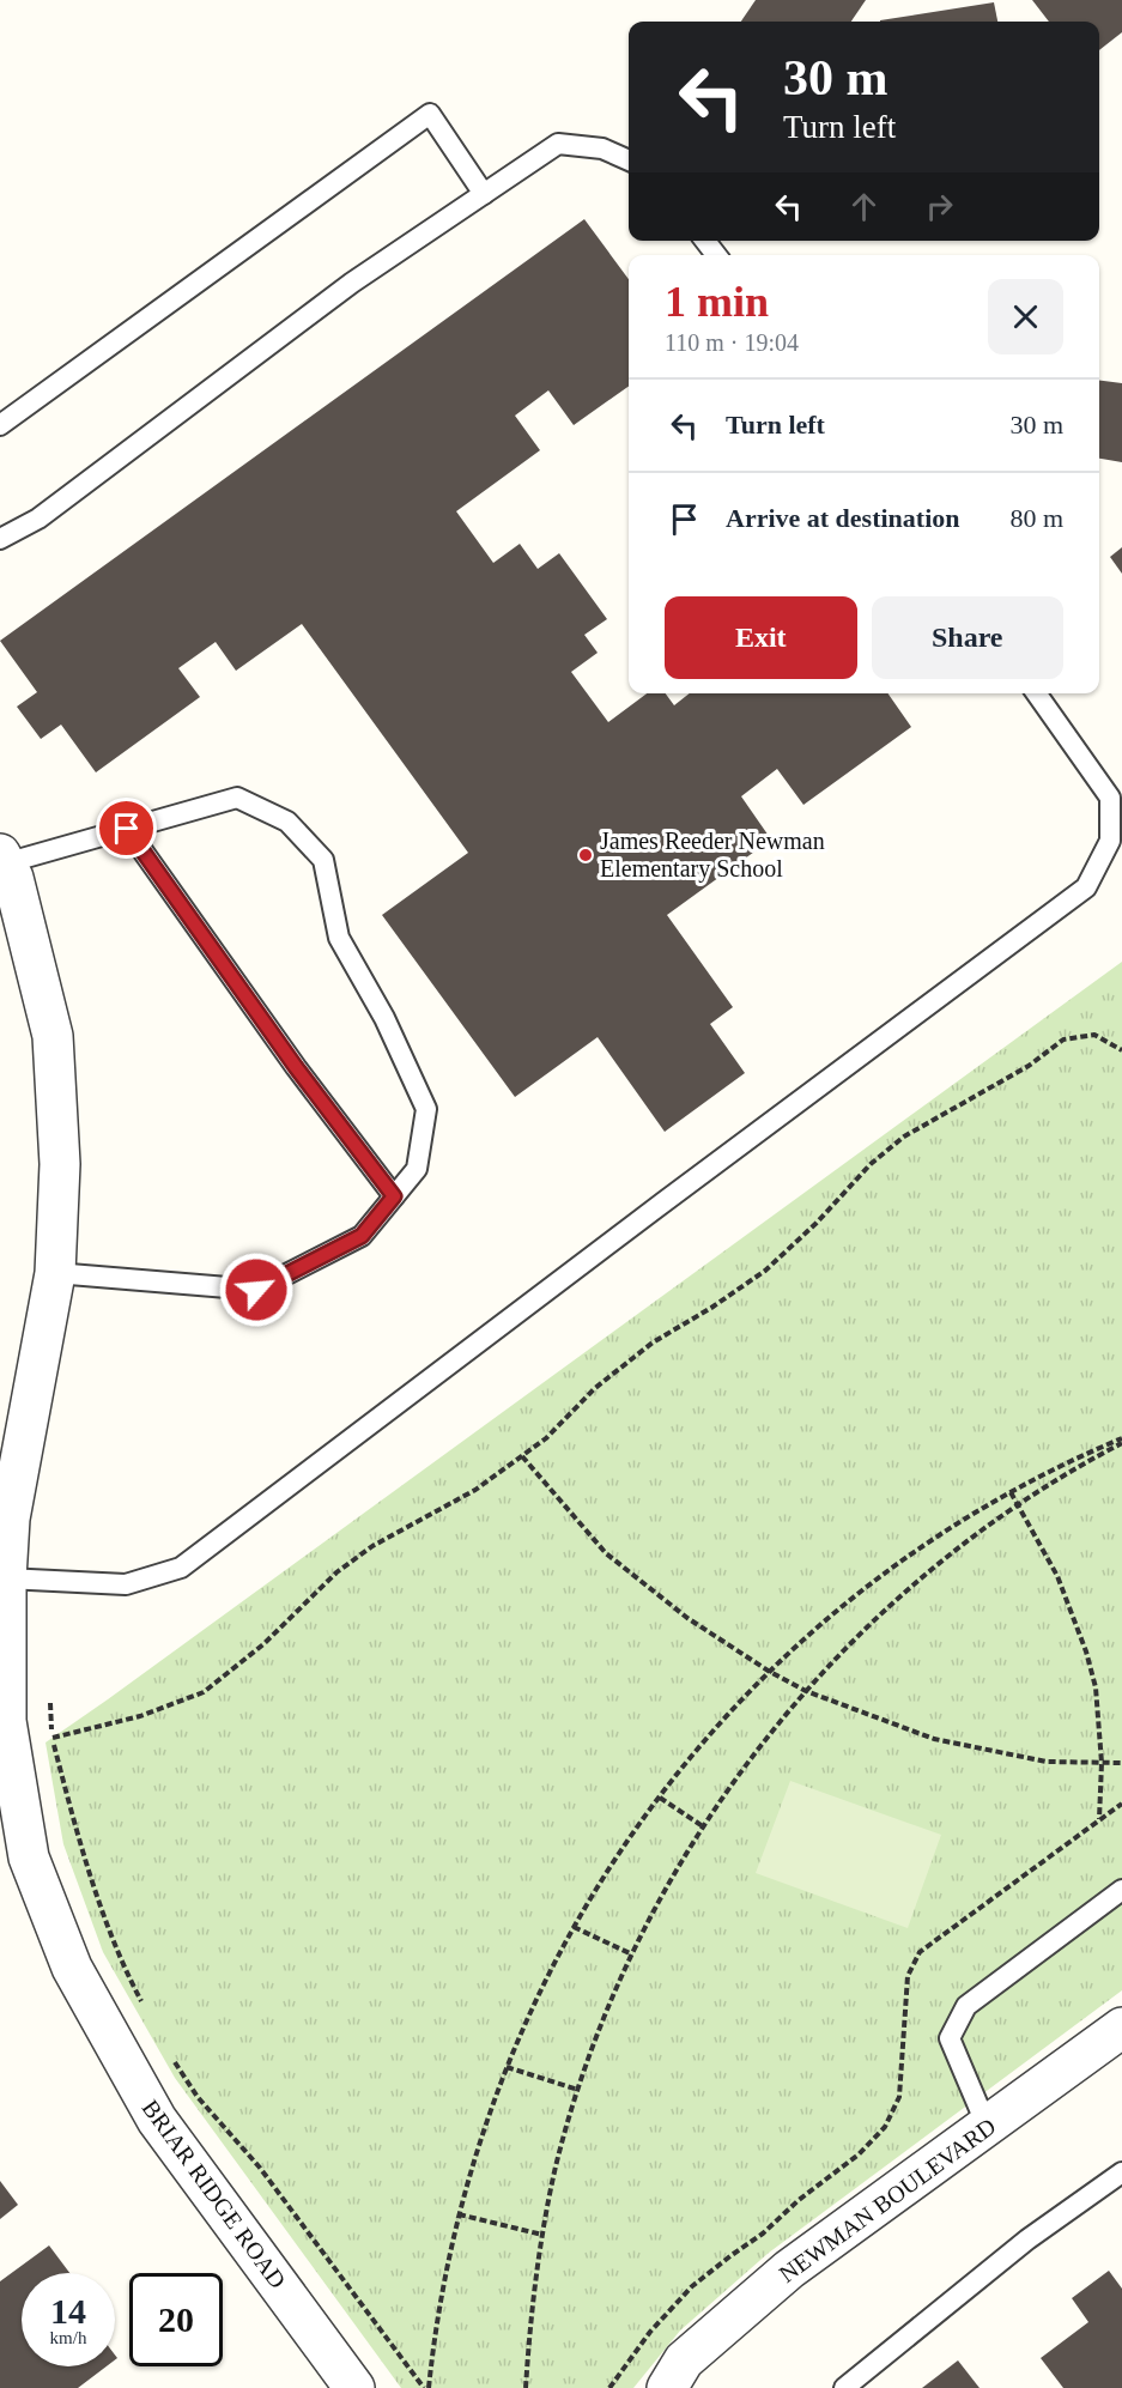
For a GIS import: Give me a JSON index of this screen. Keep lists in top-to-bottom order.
{
  "streets": {
    "street": ["BRIAR RIDGE ROAD", "NEWMAN BOULEVARD"]
  },
  "places": ["James Reeder Newman Elementary School"],
  "page": {
    "turn": ["30 m", "Turn left"],
    "heading": ["1 min", "110 m · 19:04"],
    "list": [
      {
        "name": "Turn left",
        "value": "30 m"
      },
      {
        "name": "Arrive at destination",
        "value": "80 m"
      }
    ],
    "buttons": ["Exit", "Share"],
    "speed": "14 km/h",
    "limit": "20"
  }
}
